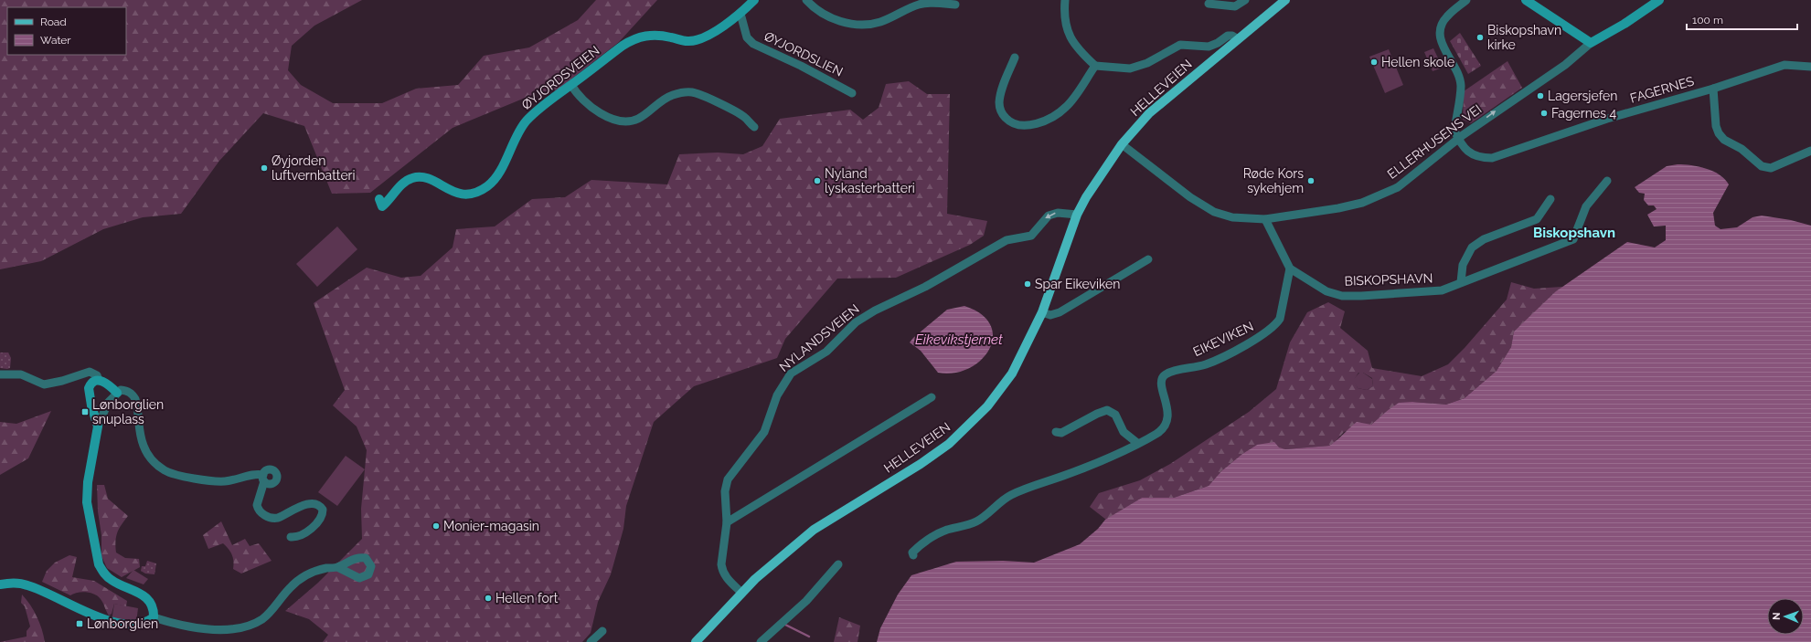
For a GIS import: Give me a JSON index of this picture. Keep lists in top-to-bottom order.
{
  "streets": {
    "main road": ["HELLEVEIEN"],
    "street": [
      "ØYJORDSLIEN",
      "ØYJORDSVEIEN",
      "FAGERNES",
      "ELLERHUSENS VEI",
      "BISKOPSHAVN",
      "NYLANDSVEIEN",
      "EIKEVIKEN"
    ]
  },
  "crossings": [
    ["ØYJORDSLIEN", "ØYJORDSVEIEN"],
    ["HELLEVEIEN", "ELLERHUSENS VEI"],
    ["HELLEVEIEN", "NYLANDSVEIEN"],
    ["FAGERNES", "ELLERHUSENS VEI"],
    ["BISKOPSHAVN", "EIKEVIKEN"]
  ],
  "one_way": ["NYLANDSVEIEN"],
  "districts": ["Biskopshavn"],
  "water": ["Eikevikstjernet"],
  "places": {
    "other": [
      "Biskopshavn kirke",
      "Hellen skole",
      "Lagersjefen",
      "Fagernes 4",
      "Øyjorden luftvernbatteri",
      "Nyland lyskasterbatteri",
      "Røde Kors sykehjem",
      "Spar Eikeviken",
      "Monier-magasin",
      "Hellen fort"
    ],
    "transit": ["Lønborglien snuplass", "Lønborglien"]
  },
  "legend": ["Road", "Water"],
  "scale_bar": "100 m",
  "north": "left"
}
